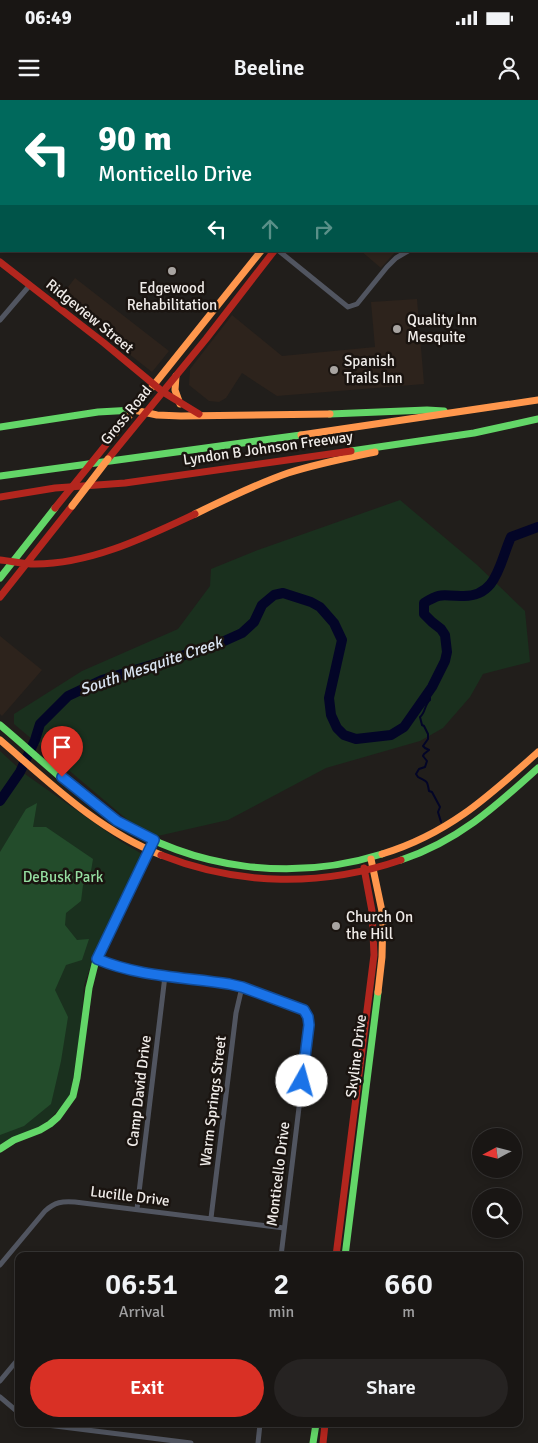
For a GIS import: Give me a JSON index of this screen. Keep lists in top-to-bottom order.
{
  "streets": {
    "main road": [
      "Ridgeview Street",
      "Gross Road",
      "Lyndon B Johnson Freeway",
      "Skyline Drive"
    ],
    "street": [
      "Camp David Drive",
      "Warm Springs Street",
      "Monticello Drive",
      "Lucille Drive"
    ]
  },
  "crossings": [
    ["Ridgeview Street", "Gross Road"],
    ["Camp David Drive", "Monticello Drive"],
    ["Camp David Drive", "Lucille Drive"],
    ["Warm Springs Street", "Monticello Drive"],
    ["Warm Springs Street", "Lucille Drive"],
    ["Monticello Drive", "Lucille Drive"]
  ],
  "water": ["South Mesquite Creek"],
  "parks": ["DeBusk Park"],
  "places": [
    "Edgewood Rehabilitation",
    "Quality Inn Mesquite",
    "Spanish Trails Inn",
    "Church On the Hill"
  ],
  "north": "left",
  "page": {
    "status": "06:49",
    "header": "Beeline",
    "turn": ["90 m", "Monticello Drive"],
    "eta": [
      "06:51",
      "Arrival",
      "2",
      "min",
      "660",
      "m"
    ],
    "buttons": ["Exit", "Share"]
  }
}
